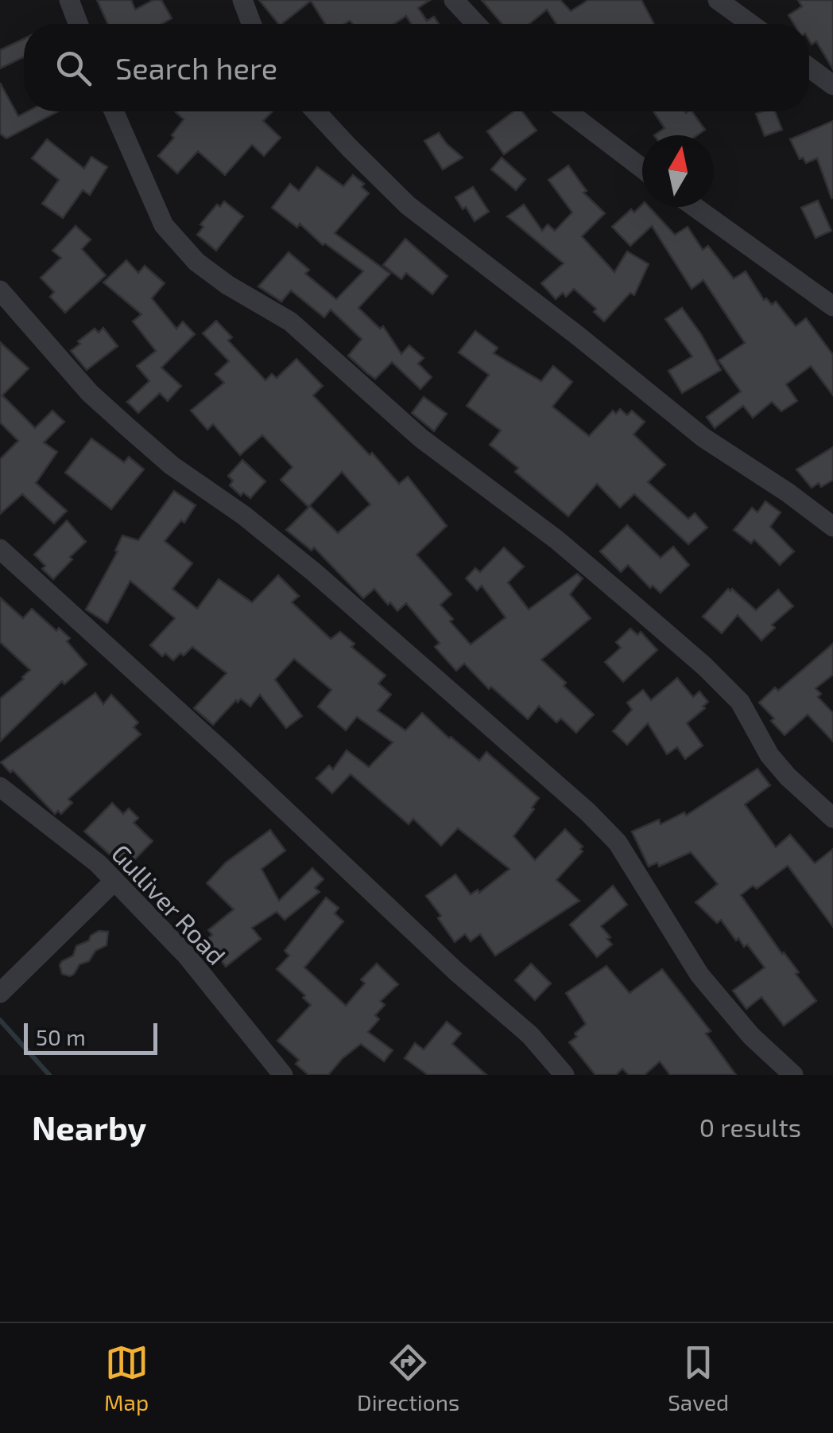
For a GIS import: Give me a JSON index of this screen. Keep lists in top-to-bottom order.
{
  "streets": {
    "street": ["Gulliver Road"]
  },
  "scale_bar": "50 m",
  "north": "top",
  "page": {
    "search": "Search here",
    "scale": "50 m",
    "heading": ["Nearby", "0 results"],
    "nav": ["Map", "Directions", "Saved"]
  }
}
